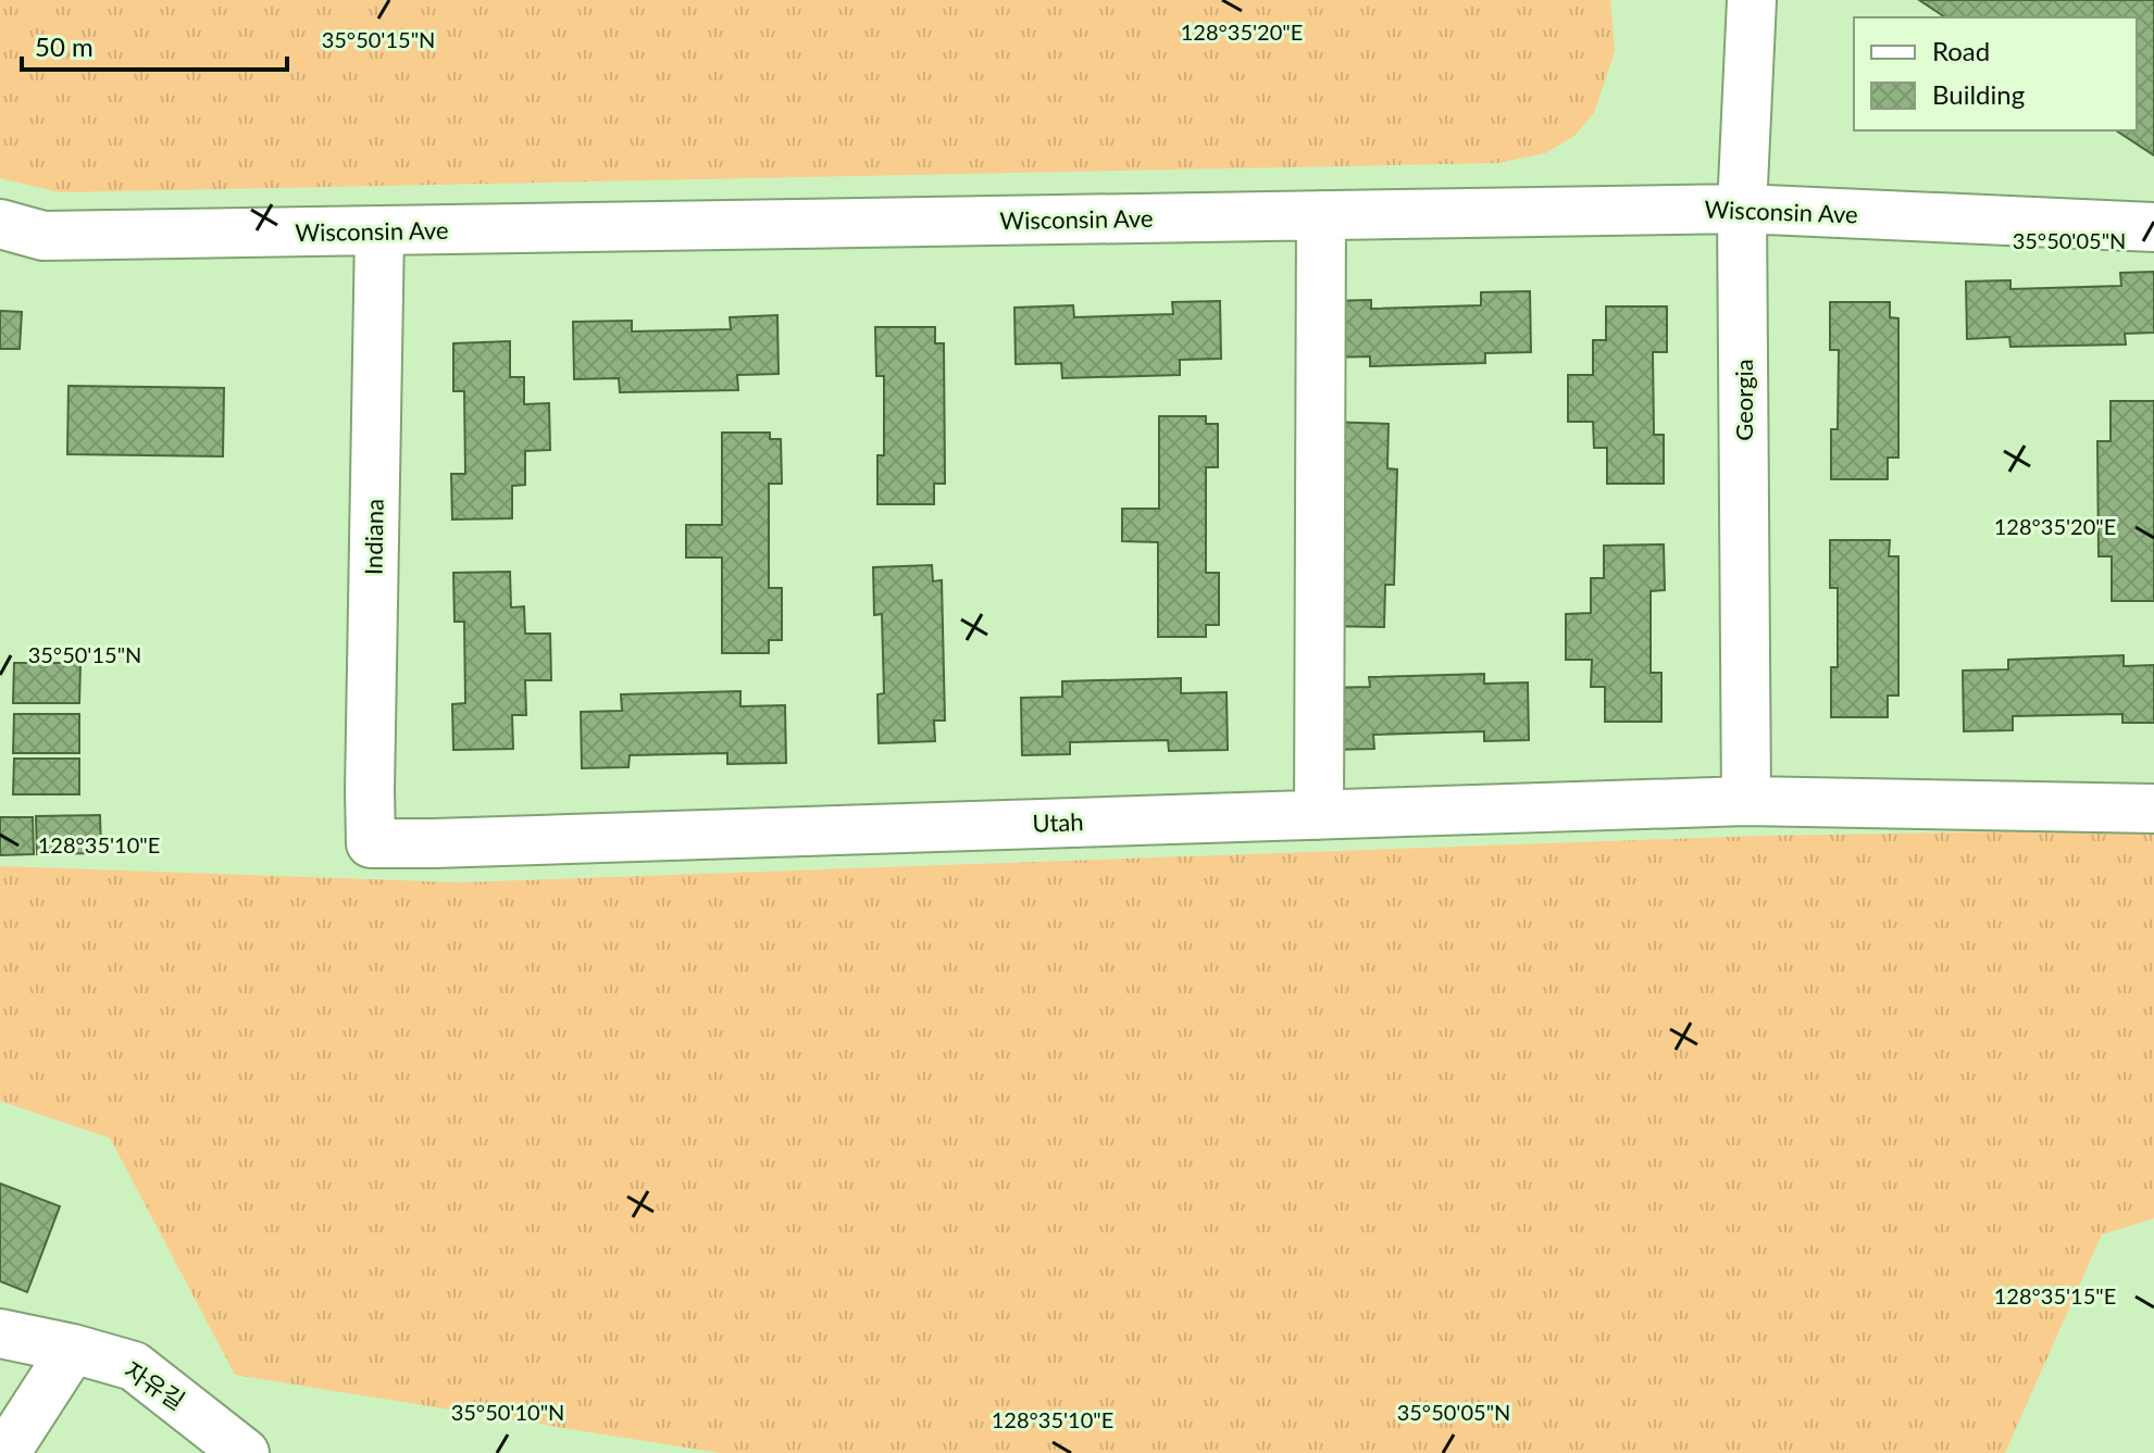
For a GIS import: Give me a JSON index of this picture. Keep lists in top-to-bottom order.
{
  "streets": {
    "street": [
      "Wisconsin Ave",
      "Georgia",
      "Indiana",
      "Utah",
      "자유길"
    ]
  },
  "crossings": [
    ["Wisconsin Ave", "Georgia"],
    ["Wisconsin Ave", "Indiana"],
    ["Georgia", "Utah"],
    ["Indiana", "Utah"]
  ],
  "legend": ["Road", "Building"],
  "scale_bar": "50 m",
  "coordinates": [
    "128°35'20\"E",
    "35°50'15\"N",
    "35°50'05\"N",
    "128°35'10\"E",
    "128°35'15\"E",
    "35°50'10\"N"
  ]
}
